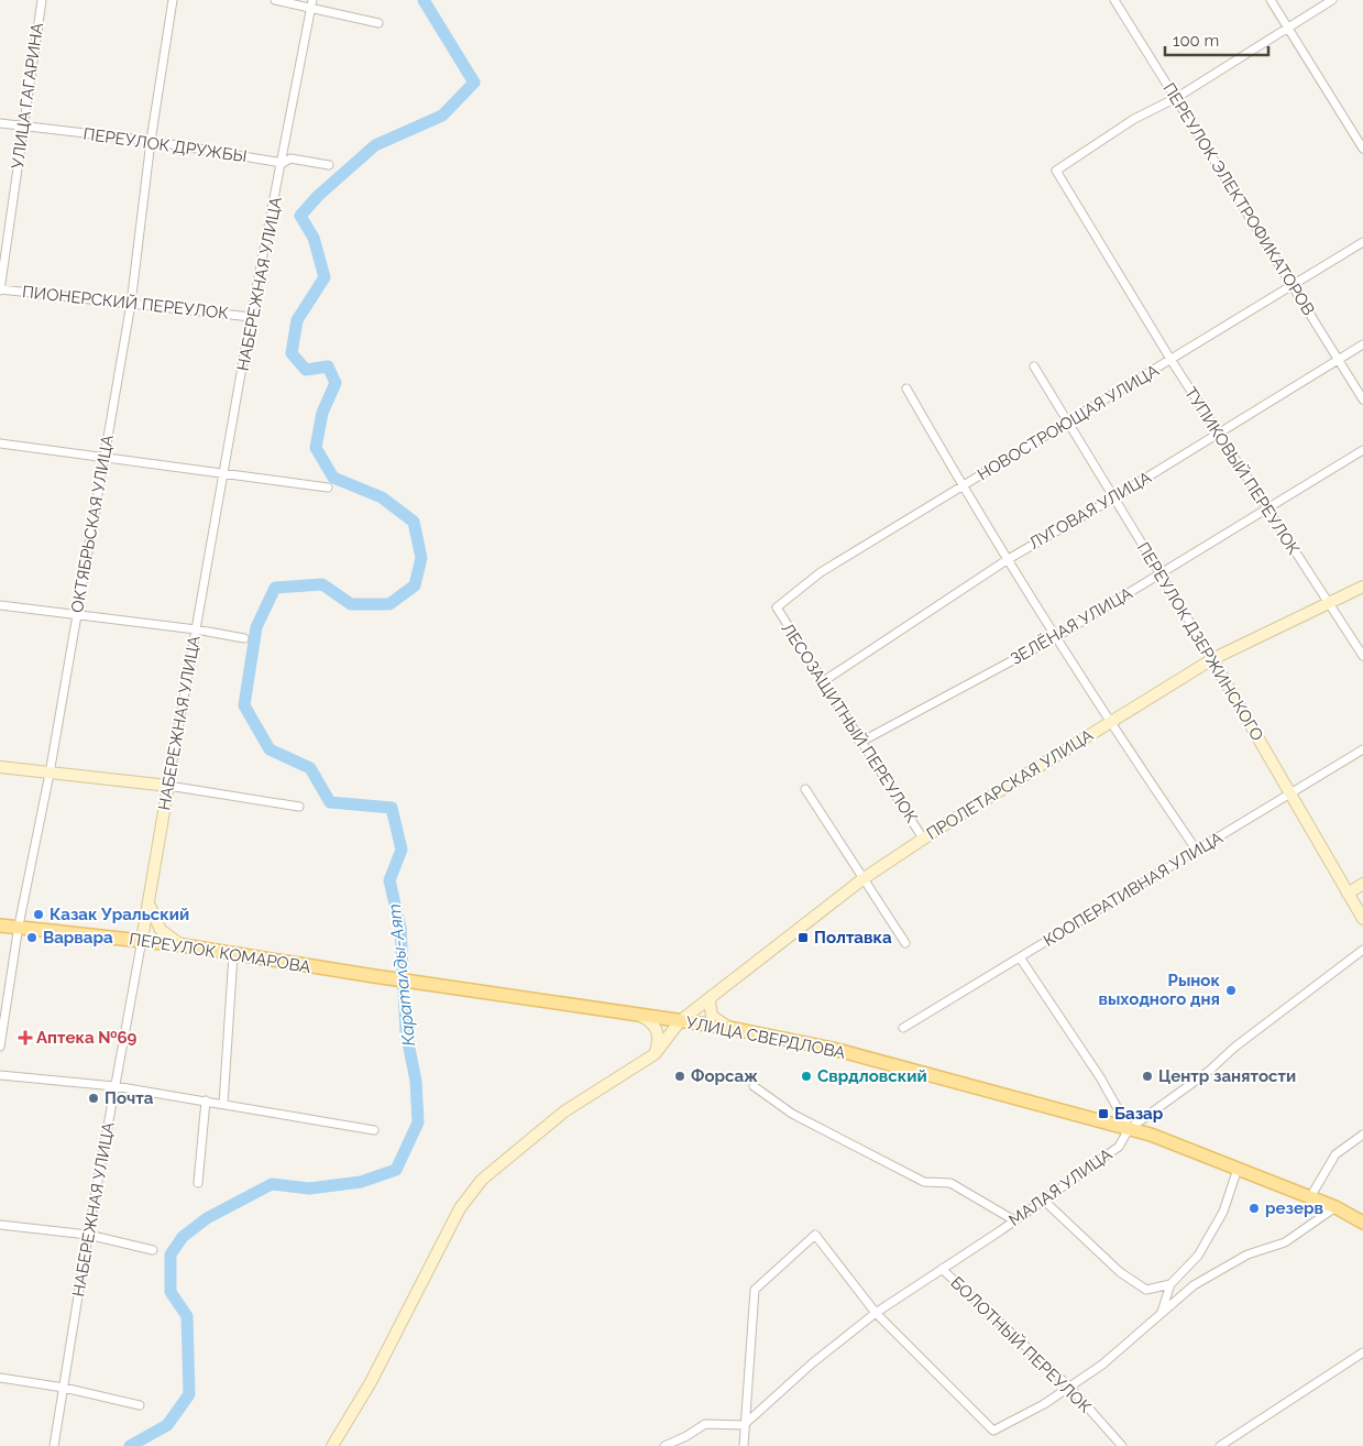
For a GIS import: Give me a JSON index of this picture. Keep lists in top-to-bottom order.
{
  "streets": {
    "main road": ["ПЕРЕУЛОК КОМАРОВА", "УЛИЦА СВЕРДЛОВА"],
    "street": [
      "УЛИЦА ГАГАРИНА",
      "ПЕРЕУЛОК ДРУЖБЫ",
      "ПЕРЕУЛОК ЭЛЕКТРОФИКАТОРОВ",
      "НАБЕРЕЖНАЯ УЛИЦА",
      "ПИОНЕРСКИЙ ПЕРЕУЛОК",
      "НОВОСТРОЮЩАЯ УЛИЦА",
      "ТУПИКОВЫЙ ПЕРЕУЛОК",
      "ЛУГОВАЯ УЛИЦА",
      "ОКТЯБРЬСКАЯ УЛИЦА",
      "ЗЕЛЁНАЯ УЛИЦА",
      "ПЕРЕУЛОК ДЗЕРЖИНСКОГО",
      "ЛЕСОЗАЩИТНЫЙ ПЕРЕУЛОК",
      "ПРОЛЕТАРСКАЯ УЛИЦА",
      "КООПЕРАТИВНАЯ УЛИЦА",
      "МАЛАЯ УЛИЦА",
      "БОЛОТНЫЙ ПЕРЕУЛОК"
    ]
  },
  "crossings": [
    ["УЛИЦА ГАГАРИНА", "ПЕРЕУЛОК ДРУЖБЫ"],
    ["УЛИЦА ГАГАРИНА", "ПИОНЕРСКИЙ ПЕРЕУЛОК"],
    ["ПЕРЕУЛОК ДРУЖБЫ", "НАБЕРЕЖНАЯ УЛИЦА"],
    ["ПЕРЕУЛОК ДРУЖБЫ", "ОКТЯБРЬСКАЯ УЛИЦА"],
    ["ПЕРЕУЛОК ЭЛЕКТРОФИКАТОРОВ", "НОВОСТРОЮЩАЯ УЛИЦА"],
    ["ПЕРЕУЛОК ЭЛЕКТРОФИКАТОРОВ", "ТУПИКОВЫЙ ПЕРЕУЛОК"],
    ["ПЕРЕУЛОК ЭЛЕКТРОФИКАТОРОВ", "ЛУГОВАЯ УЛИЦА"],
    ["НАБЕРЕЖНАЯ УЛИЦА", "ПИОНЕРСКИЙ ПЕРЕУЛОК"],
    ["НАБЕРЕЖНАЯ УЛИЦА", "ПЕРЕУЛОК КОМАРОВА"],
    ["ПИОНЕРСКИЙ ПЕРЕУЛОК", "ОКТЯБРЬСКАЯ УЛИЦА"],
    ["НОВОСТРОЮЩАЯ УЛИЦА", "ТУПИКОВЫЙ ПЕРЕУЛОК"],
    ["НОВОСТРОЮЩАЯ УЛИЦА", "ПЕРЕУЛОК ДЗЕРЖИНСКОГО"],
    ["НОВОСТРОЮЩАЯ УЛИЦА", "ЛЕСОЗАЩИТНЫЙ ПЕРЕУЛОК"],
    ["ТУПИКОВЫЙ ПЕРЕУЛОК", "ЛУГОВАЯ УЛИЦА"],
    ["ТУПИКОВЫЙ ПЕРЕУЛОК", "ЗЕЛЁНАЯ УЛИЦА"],
    ["ТУПИКОВЫЙ ПЕРЕУЛОК", "ПРОЛЕТАРСКАЯ УЛИЦА"],
    ["ЛУГОВАЯ УЛИЦА", "ПЕРЕУЛОК ДЗЕРЖИНСКОГО"],
    ["ЛУГОВАЯ УЛИЦА", "ЛЕСОЗАЩИТНЫЙ ПЕРЕУЛОК"],
    ["ОКТЯБРЬСКАЯ УЛИЦА", "ПЕРЕУЛОК КОМАРОВА"],
    ["ЗЕЛЁНАЯ УЛИЦА", "ПЕРЕУЛОК ДЗЕРЖИНСКОГО"],
    ["ЗЕЛЁНАЯ УЛИЦА", "ЛЕСОЗАЩИТНЫЙ ПЕРЕУЛОК"],
    ["ПЕРЕУЛОК ДЗЕРЖИНСКОГО", "ПРОЛЕТАРСКАЯ УЛИЦА"],
    ["ПЕРЕУЛОК ДЗЕРЖИНСКОГО", "КООПЕРАТИВНАЯ УЛИЦА"],
    ["ЛЕСОЗАЩИТНЫЙ ПЕРЕУЛОК", "ПРОЛЕТАРСКАЯ УЛИЦА"],
    ["ПРОЛЕТАРСКАЯ УЛИЦА", "УЛИЦА СВЕРДЛОВА"],
    ["ПЕРЕУЛОК КОМАРОВА", "УЛИЦА СВЕРДЛОВА"],
    ["УЛИЦА СВЕРДЛОВА", "МАЛАЯ УЛИЦА"],
    ["МАЛАЯ УЛИЦА", "БОЛОТНЫЙ ПЕРЕУЛОК"]
  ],
  "water": ["Караталды-Аят"],
  "places": {
    "other": [
      "Казак Уральский",
      "Варвара",
      "Рынок выходного дня",
      "Форсаж",
      "Сврдловский",
      "Центр занятости",
      "Почта",
      "резерв"
    ],
    "transit": ["Полтавка", "Базар"],
    "health": ["Аптека №69"]
  },
  "scale_bar": "100 m"
}
